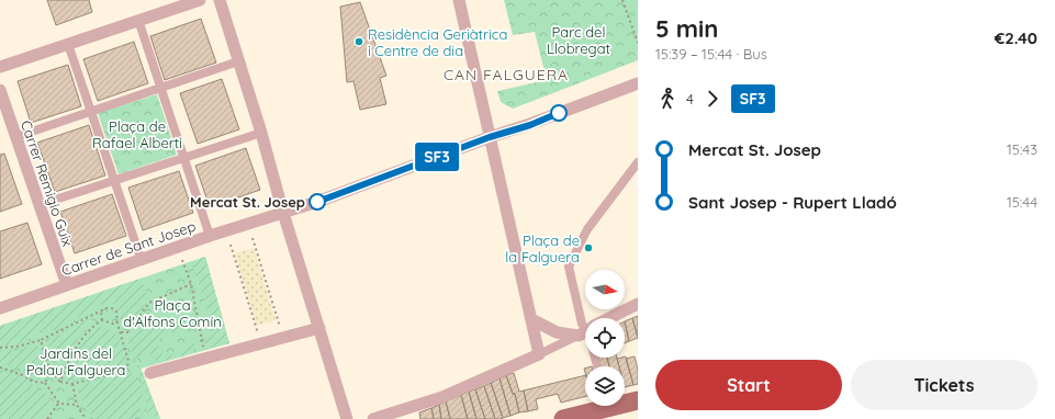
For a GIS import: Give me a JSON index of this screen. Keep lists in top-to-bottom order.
{
  "streets": {
    "street": ["Carrer Remigio Guix", "Carrer de Sant Josep"]
  },
  "crossings": [
    ["Carrer Remigio Guix", "Carrer de Sant Josep"]
  ],
  "districts": ["CAN FALGUERA"],
  "parks": [
    "Parc del Llobregat",
    "Plaça de Rafael Alberti",
    "Plaça d'Alfons Comín",
    "Jardins del Palau Falguera"
  ],
  "places": ["Residència Geriàtrica i Centre de dia", "Mercat St. Josep", "Plaça de la Falguera"],
  "lines": ["bus line SF3"],
  "north": "right",
  "page": {
    "on_map": "SF3",
    "heading": ["5 min", "15:39 – 15:44 · Bus", "€2.40"],
    "legs": ["4", "SF3"],
    "list": [
      {
        "name": "Mercat St. Josep",
        "value": "15:43"
      },
      {
        "name": "Sant Josep - Rupert Lladó",
        "value": "15:44"
      }
    ],
    "buttons": ["Start", "Tickets"]
  }
}
